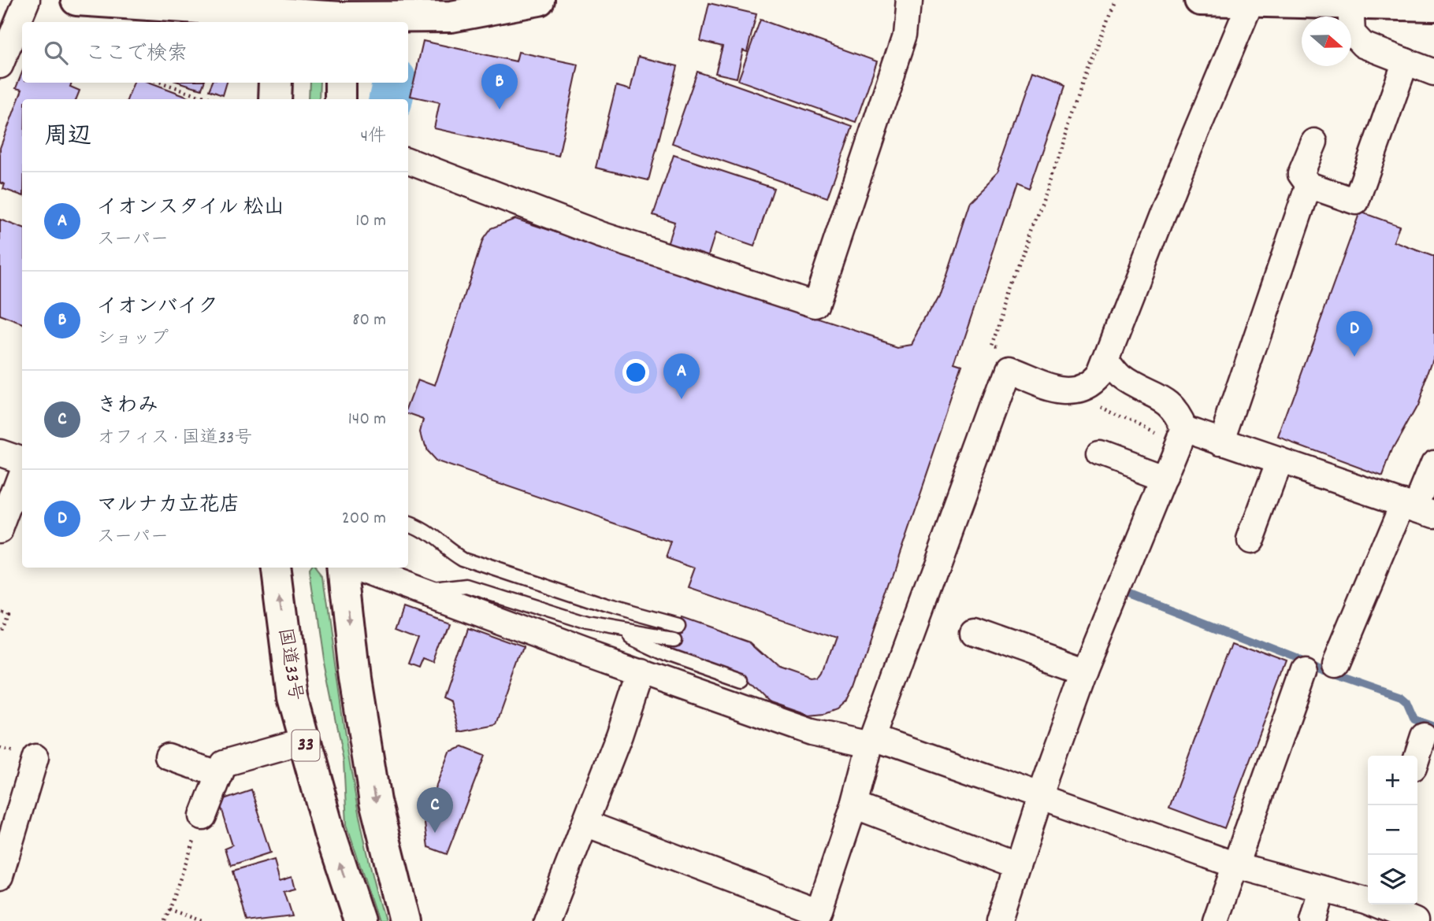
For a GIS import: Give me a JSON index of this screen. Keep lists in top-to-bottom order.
{
  "streets": {
    "main road": ["国道33号", "33"]
  },
  "north": "right",
  "page": {
    "search": "ここで検索",
    "pins": [
      "B",
      "D",
      "A",
      "C"
    ],
    "heading": ["周辺", "4件"],
    "list": [
      {
        "mark": "A",
        "name": "イオンスタイル 松山",
        "note": "スーパー",
        "value": "10 m"
      },
      {
        "mark": "B",
        "name": "イオンバイク",
        "note": "ショップ",
        "value": "80 m"
      },
      {
        "mark": "C",
        "name": "きわみ",
        "note": "オフィス · 国道33号",
        "value": "140 m"
      },
      {
        "mark": "D",
        "name": "マルナカ立花店",
        "note": "スーパー",
        "value": "200 m"
      }
    ],
    "map_buttons": ["+", "−"]
  }
}
